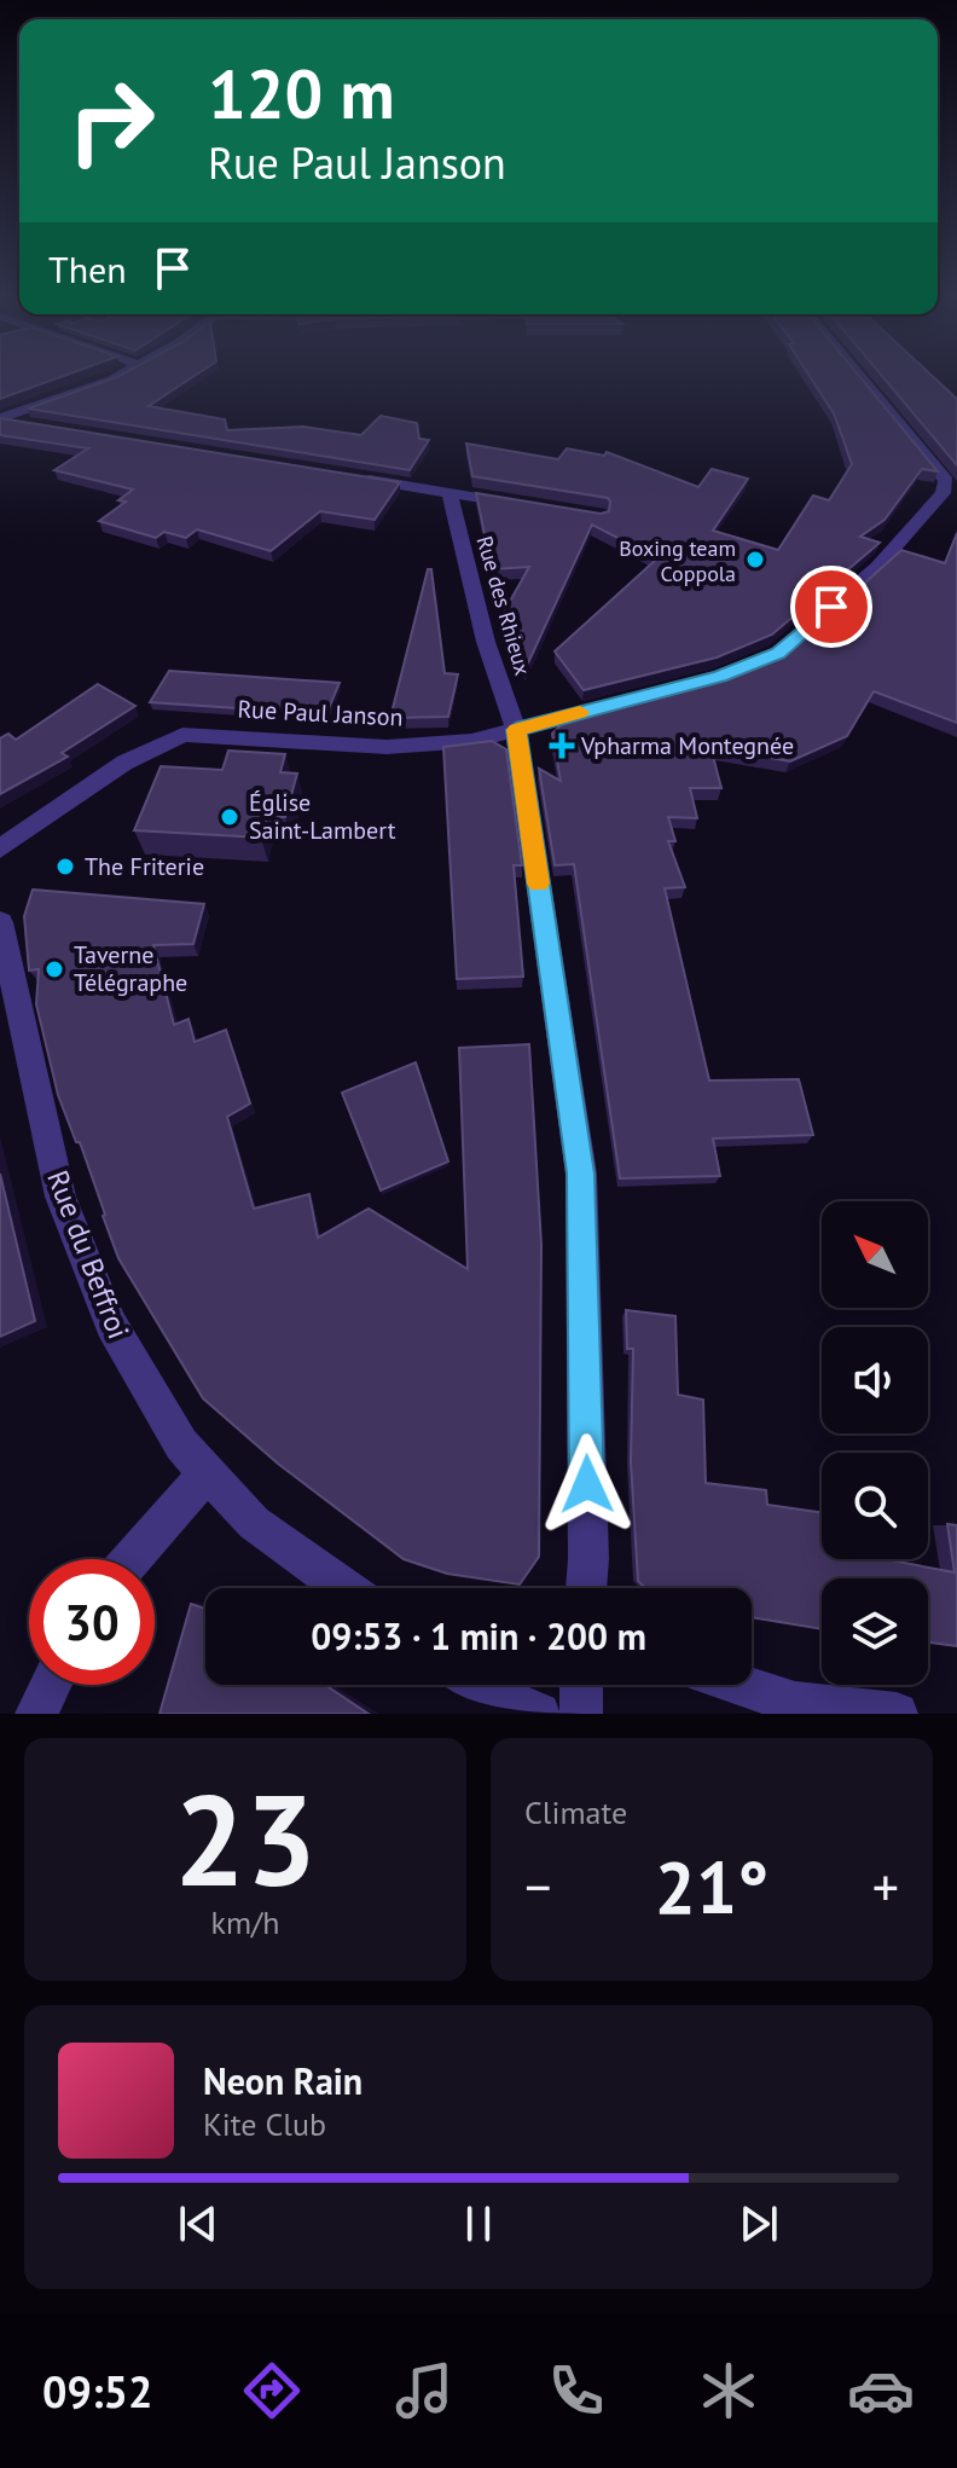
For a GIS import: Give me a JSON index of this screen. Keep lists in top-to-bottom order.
{
  "streets": {
    "street": ["Rue des Rhieux", "Rue Paul Janson", "Rue du Beffroi"]
  },
  "crossings": [
    ["Rue des Rhieux", "Rue Paul Janson"]
  ],
  "places": {
    "other": [
      "Boxing team Coppola",
      "Église Saint-Lambert",
      "The Friterie",
      "Taverne Télégraphe"
    ],
    "health": ["Vpharma Montegnée"]
  },
  "north": "top left",
  "page": {
    "turn": ["120 m", "Rue Paul Janson"],
    "then": "Then",
    "limit": "30",
    "trip": "09:53 · 1 min · 200 m",
    "tile": [
      ["23", "km/h"],
      "Climate"
    ],
    "heat": ["−", "21°", "+"],
    "song": ["Neon Rain", "Kite Club"],
    "tabs": "09:52"
  }
}
